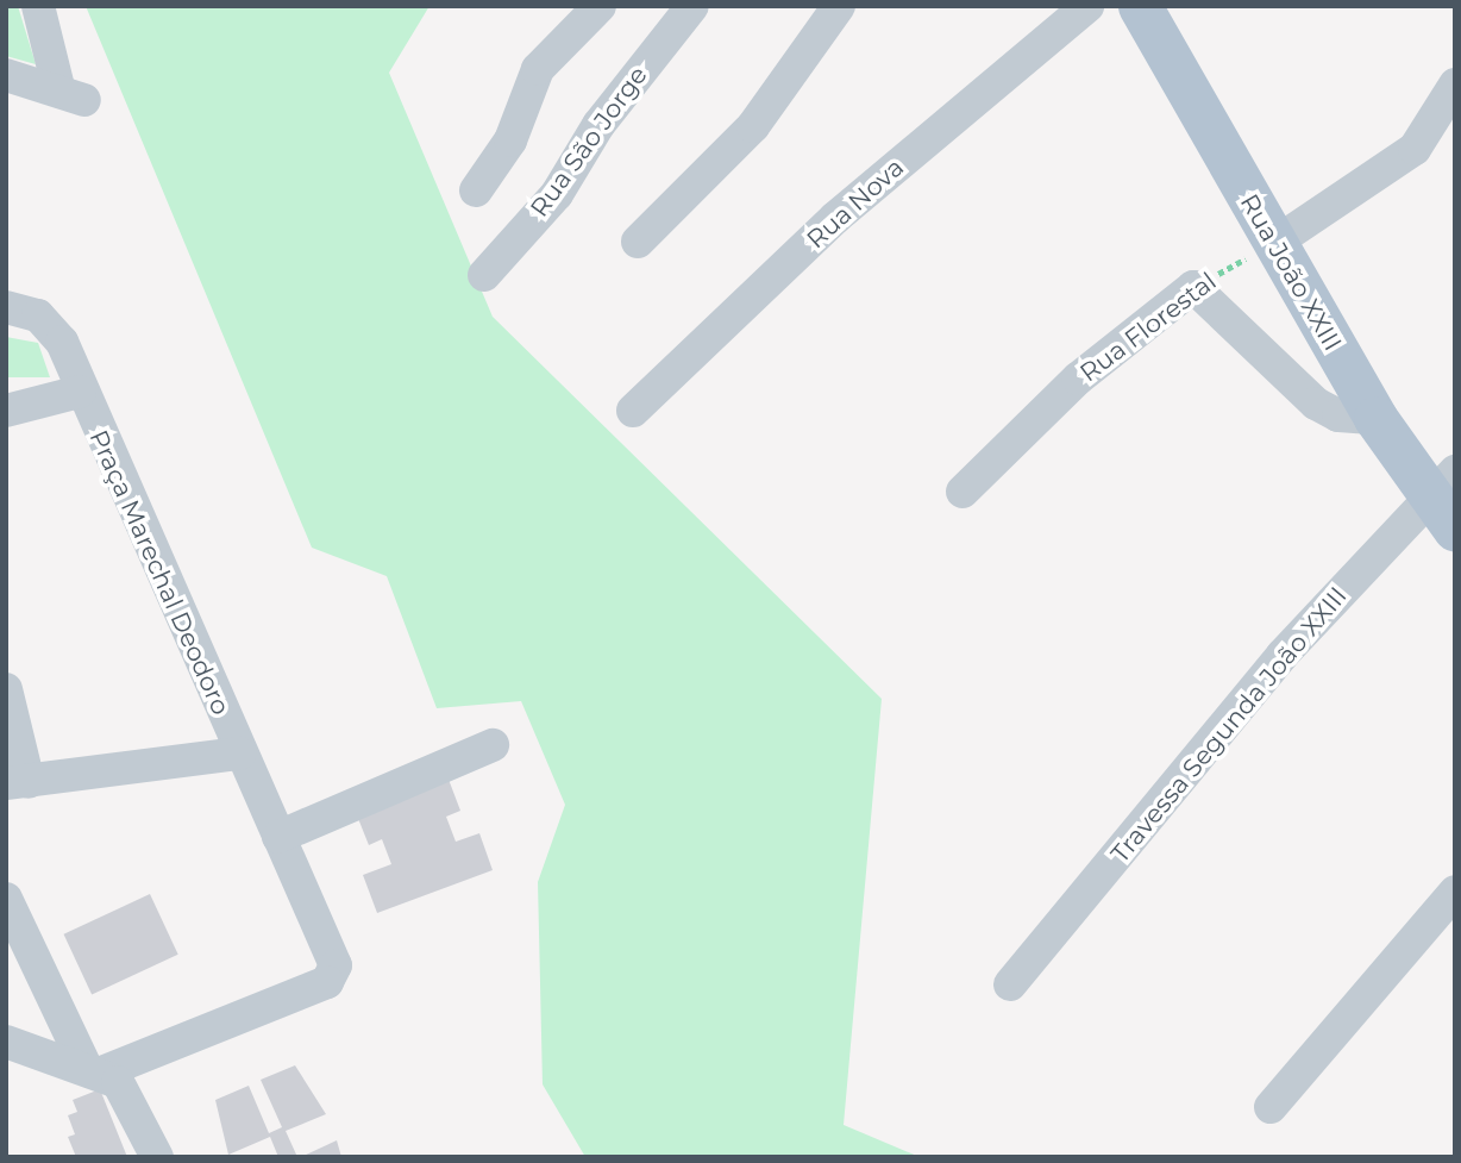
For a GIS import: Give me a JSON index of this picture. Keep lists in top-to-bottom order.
{
  "streets": {
    "main road": ["Rua João XXIII"],
    "street": [
      "Rua São Jorge",
      "Rua Nova",
      "Rua Florestal",
      "Praça Marechal Deodoro",
      "Travessa Segunda João XXIII"
    ]
  },
  "crossings": [
    ["Rua João XXIII", "Rua Florestal"],
    ["Rua João XXIII", "Travessa Segunda João XXIII"]
  ]
}
